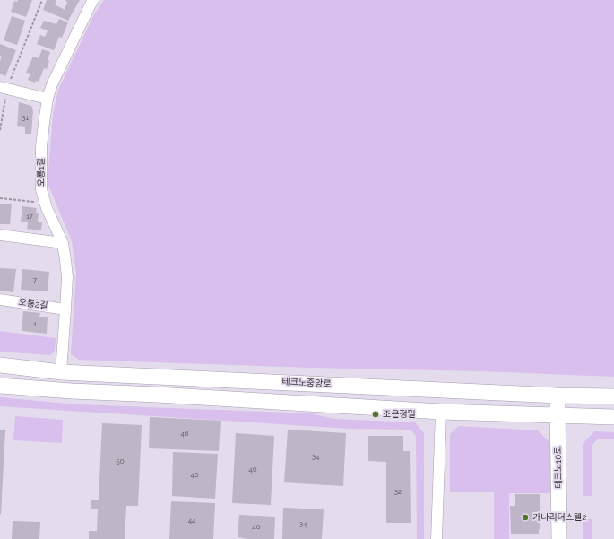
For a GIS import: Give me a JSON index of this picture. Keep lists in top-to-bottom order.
{
  "streets": {
    "main road": ["테크노중앙로", "테크노10로"],
    "street": ["오룡1길", "오룡2길"]
  },
  "crossings": [
    ["오룡1길", "오룡2길"],
    ["오룡1길", "테크노중앙로"],
    ["테크노중앙로", "테크노10로"]
  ],
  "places": ["조은정밀", "가나리더스텔2"],
  "house_numbers": [
    "31",
    "17",
    "7",
    "1",
    "46",
    "34",
    "50",
    "40",
    "46",
    "32",
    "44",
    "34",
    "40"
  ]
}
